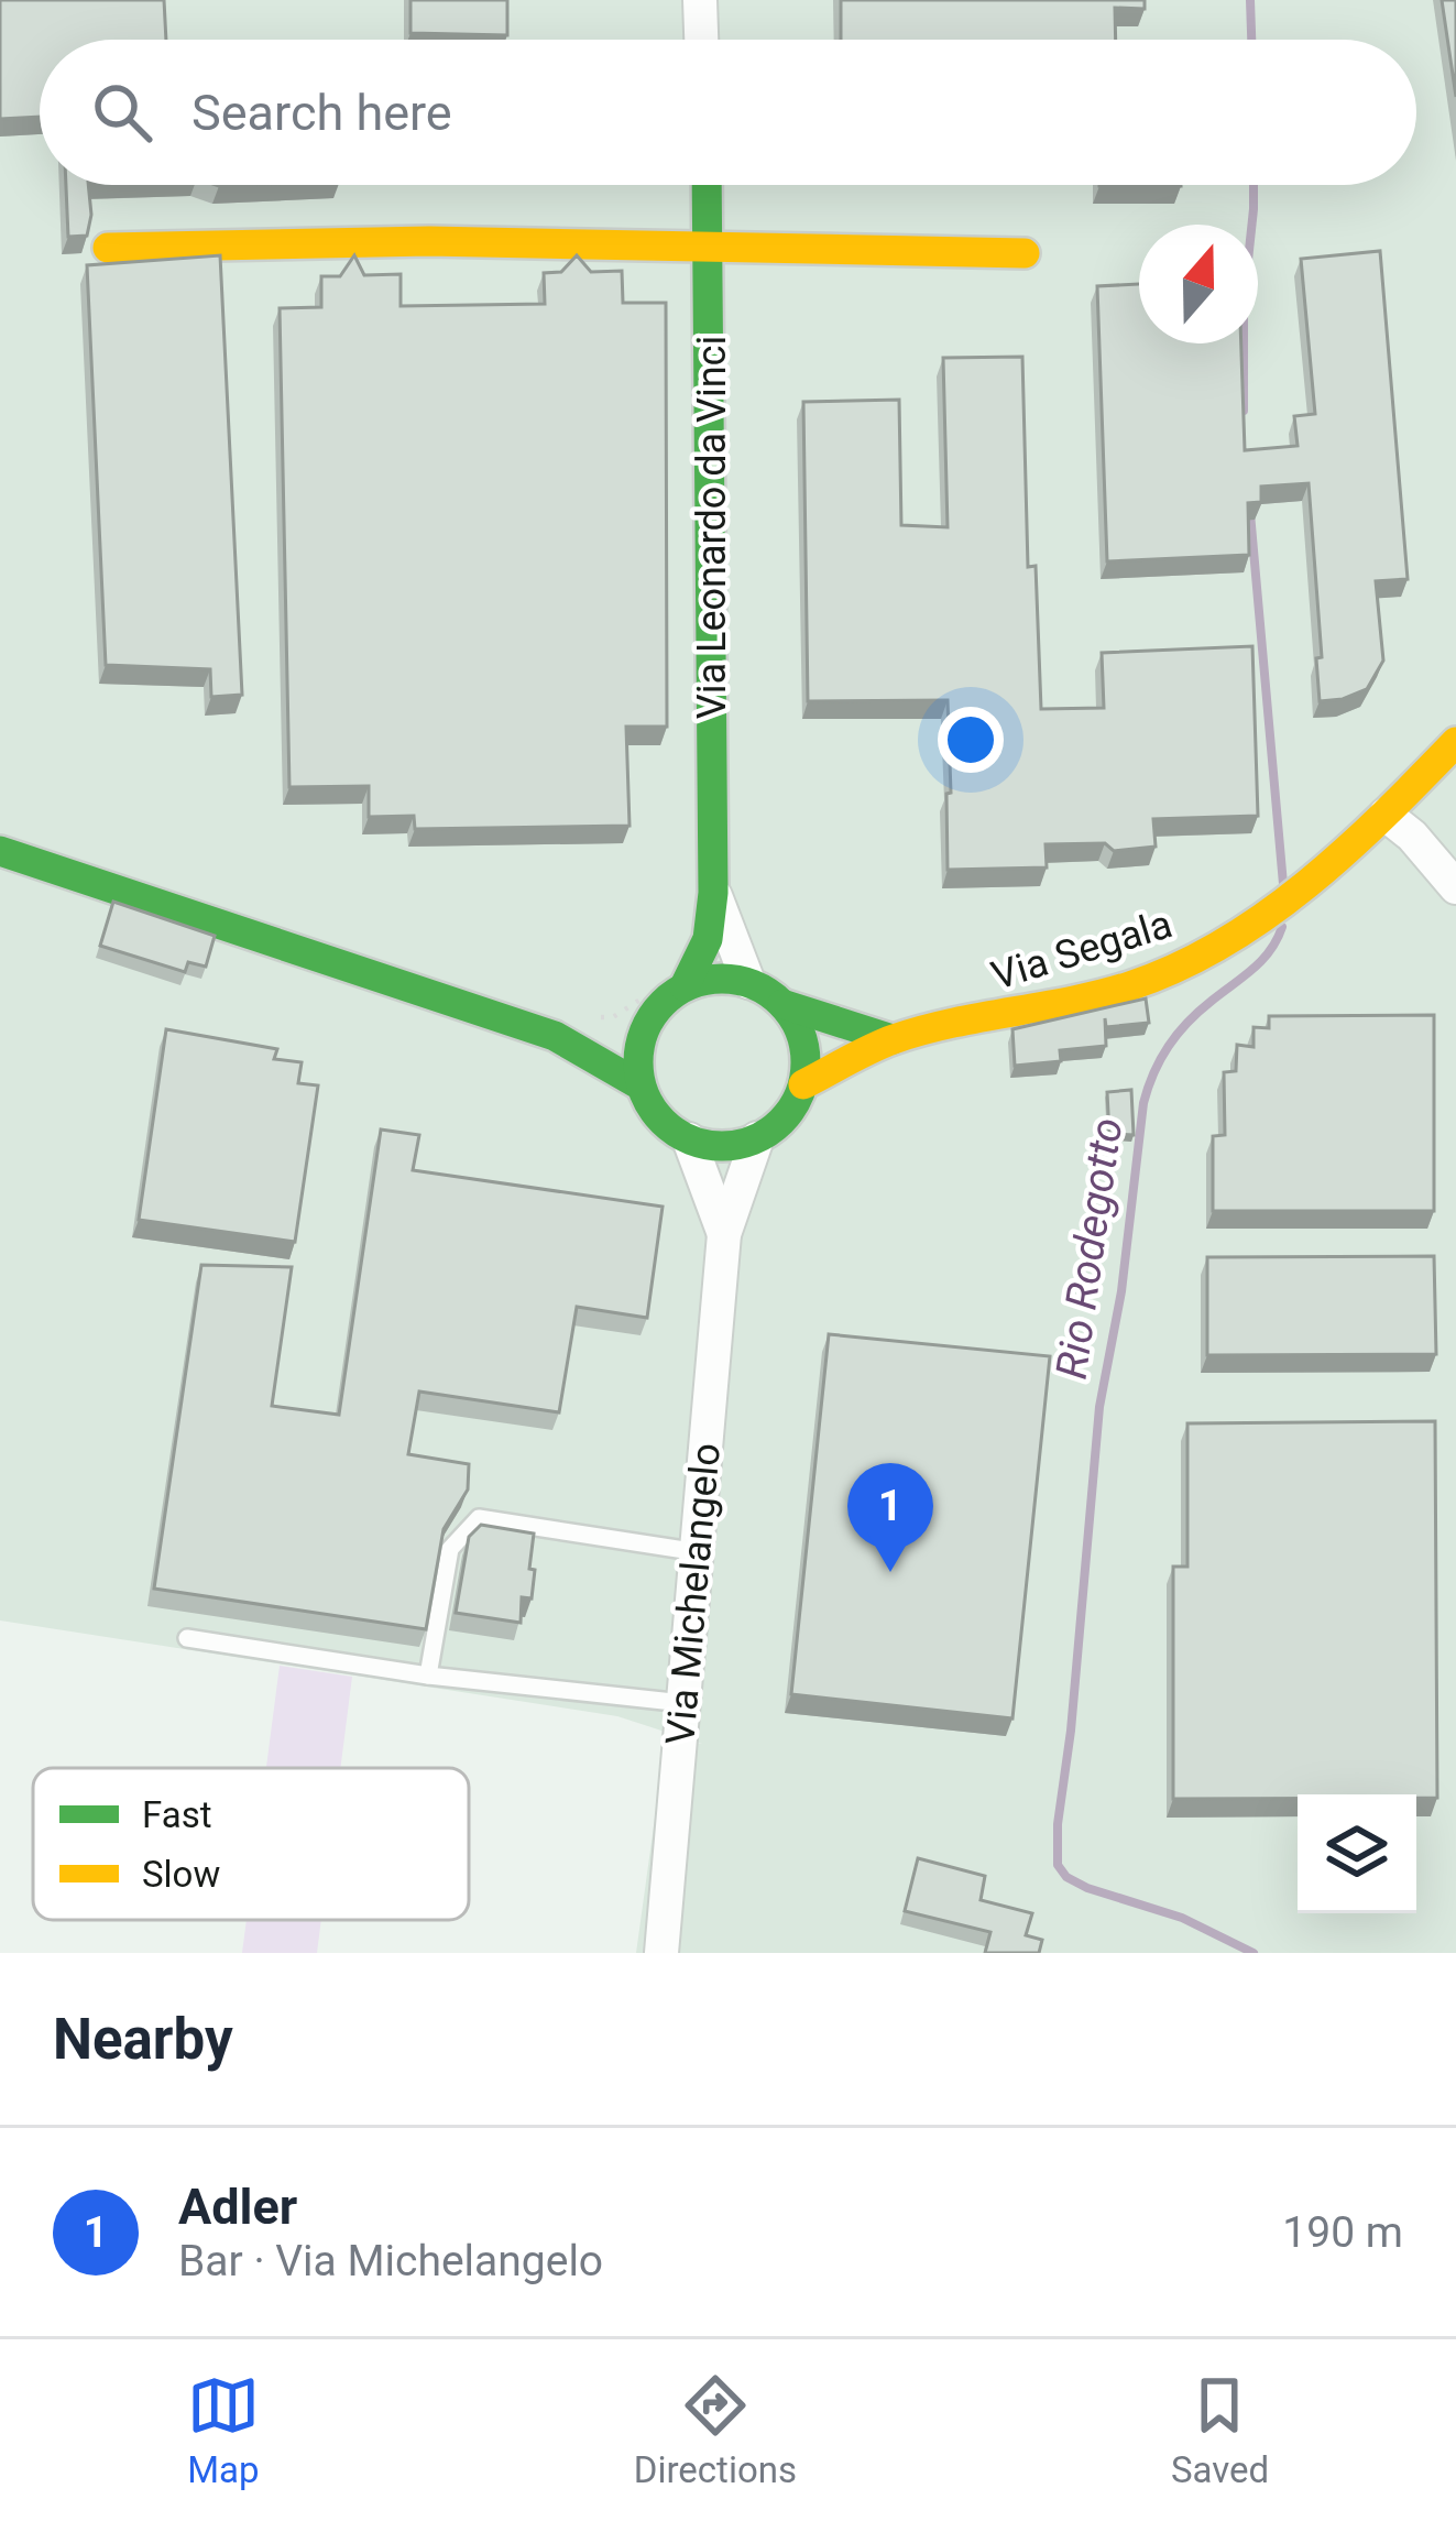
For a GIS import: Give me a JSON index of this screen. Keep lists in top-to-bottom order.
{
  "streets": {
    "street": ["Via Leonardo da Vinci", "Via Segala", "Via Michelangelo"]
  },
  "crossings": [
    ["Via Leonardo da Vinci", "Via Segala"],
    ["Via Leonardo da Vinci", "Via Michelangelo"],
    ["Via Segala", "Via Michelangelo"]
  ],
  "water": ["Rio Rodegotto"],
  "legend": ["Fast", "Slow"],
  "north": "top",
  "page": {
    "search": "Search here",
    "pins": "1",
    "heading": "Nearby",
    "list": [
      {
        "mark": "1",
        "name": "Adler",
        "note": "Bar · Via Michelangelo",
        "value": "190 m"
      }
    ],
    "nav": ["Map", "Directions", "Saved"]
  }
}
